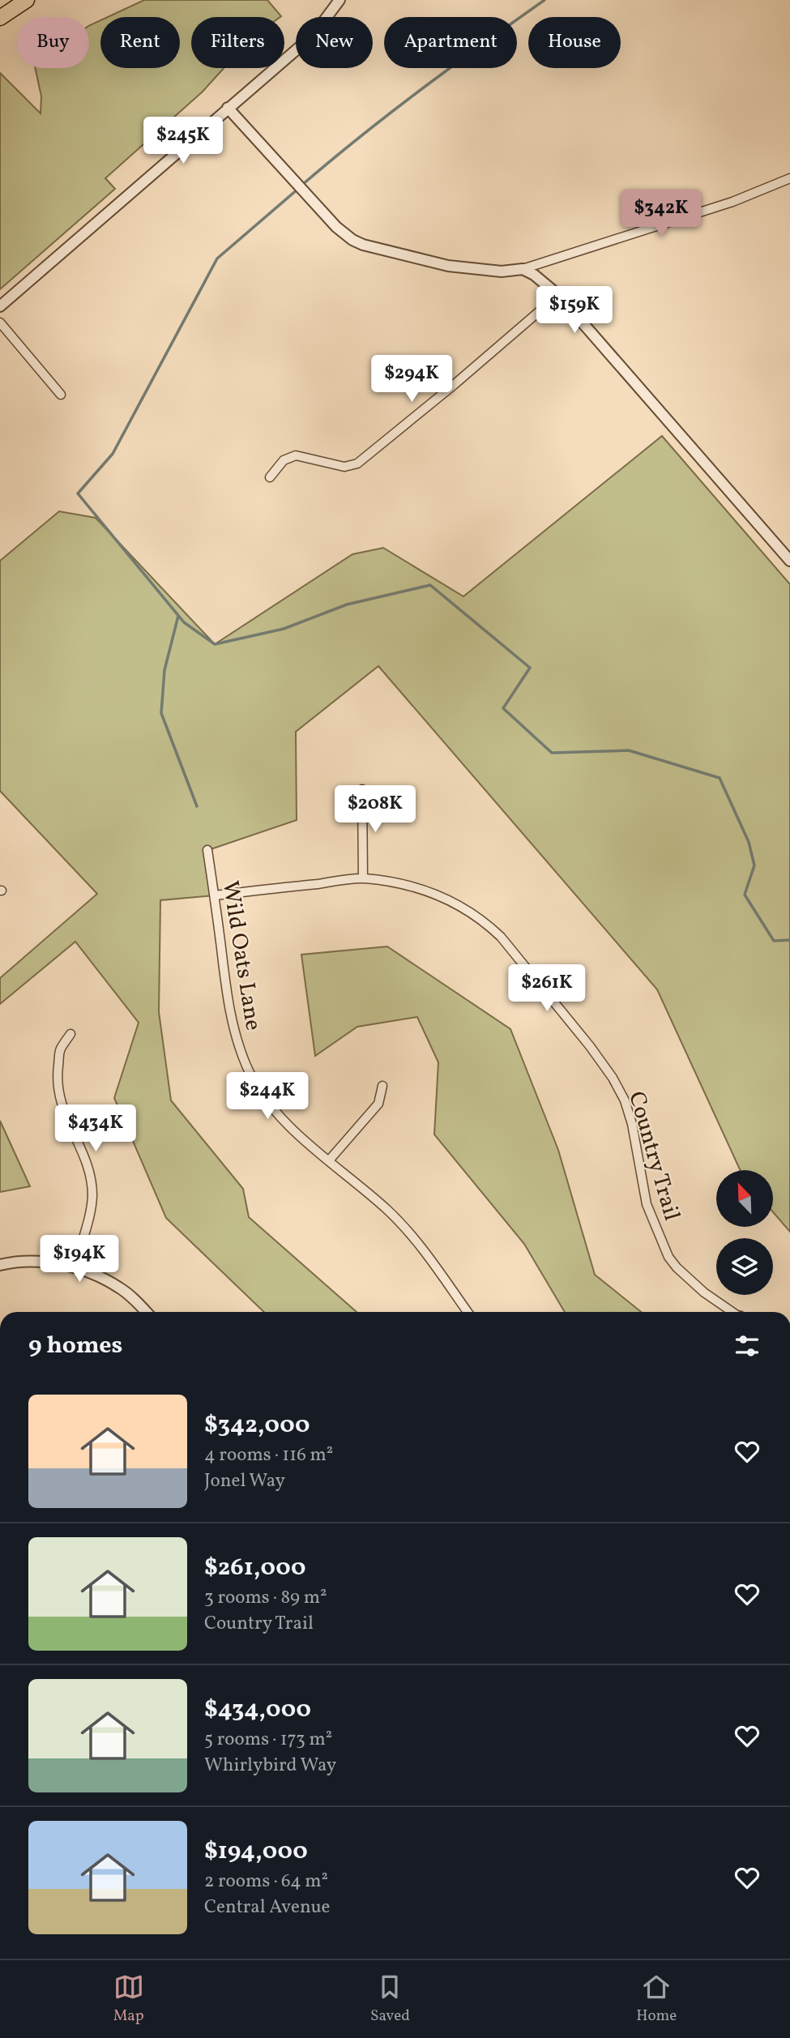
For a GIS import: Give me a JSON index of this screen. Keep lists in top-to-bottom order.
{
  "streets": {
    "street": ["Wild Oats Lane", "Country Trail"]
  },
  "crossings": [
    ["Wild Oats Lane", "Country Trail"]
  ],
  "north": "top left",
  "page": {
    "chip": [
      "Buy",
      "Rent",
      "Filters",
      "New",
      "Apartment",
      "House"
    ],
    "price": [
      "$245K",
      "$342K",
      "$159K",
      "$294K",
      "$208K",
      "$261K",
      "$244K",
      "$434K",
      "$194K"
    ],
    "heading": "9 homes",
    "list": [
      {
        "name": "$342,000",
        "note": "4 rooms · 116 m² · Jonel Way"
      },
      {
        "name": "$261,000",
        "note": "3 rooms · 89 m² · Country Trail"
      },
      {
        "name": "$434,000",
        "note": "5 rooms · 173 m² · Whirlybird Way"
      },
      {
        "name": "$194,000",
        "note": "2 rooms · 64 m² · Central Avenue"
      }
    ],
    "tabs": ["Map", "Saved", "Home"]
  }
}
